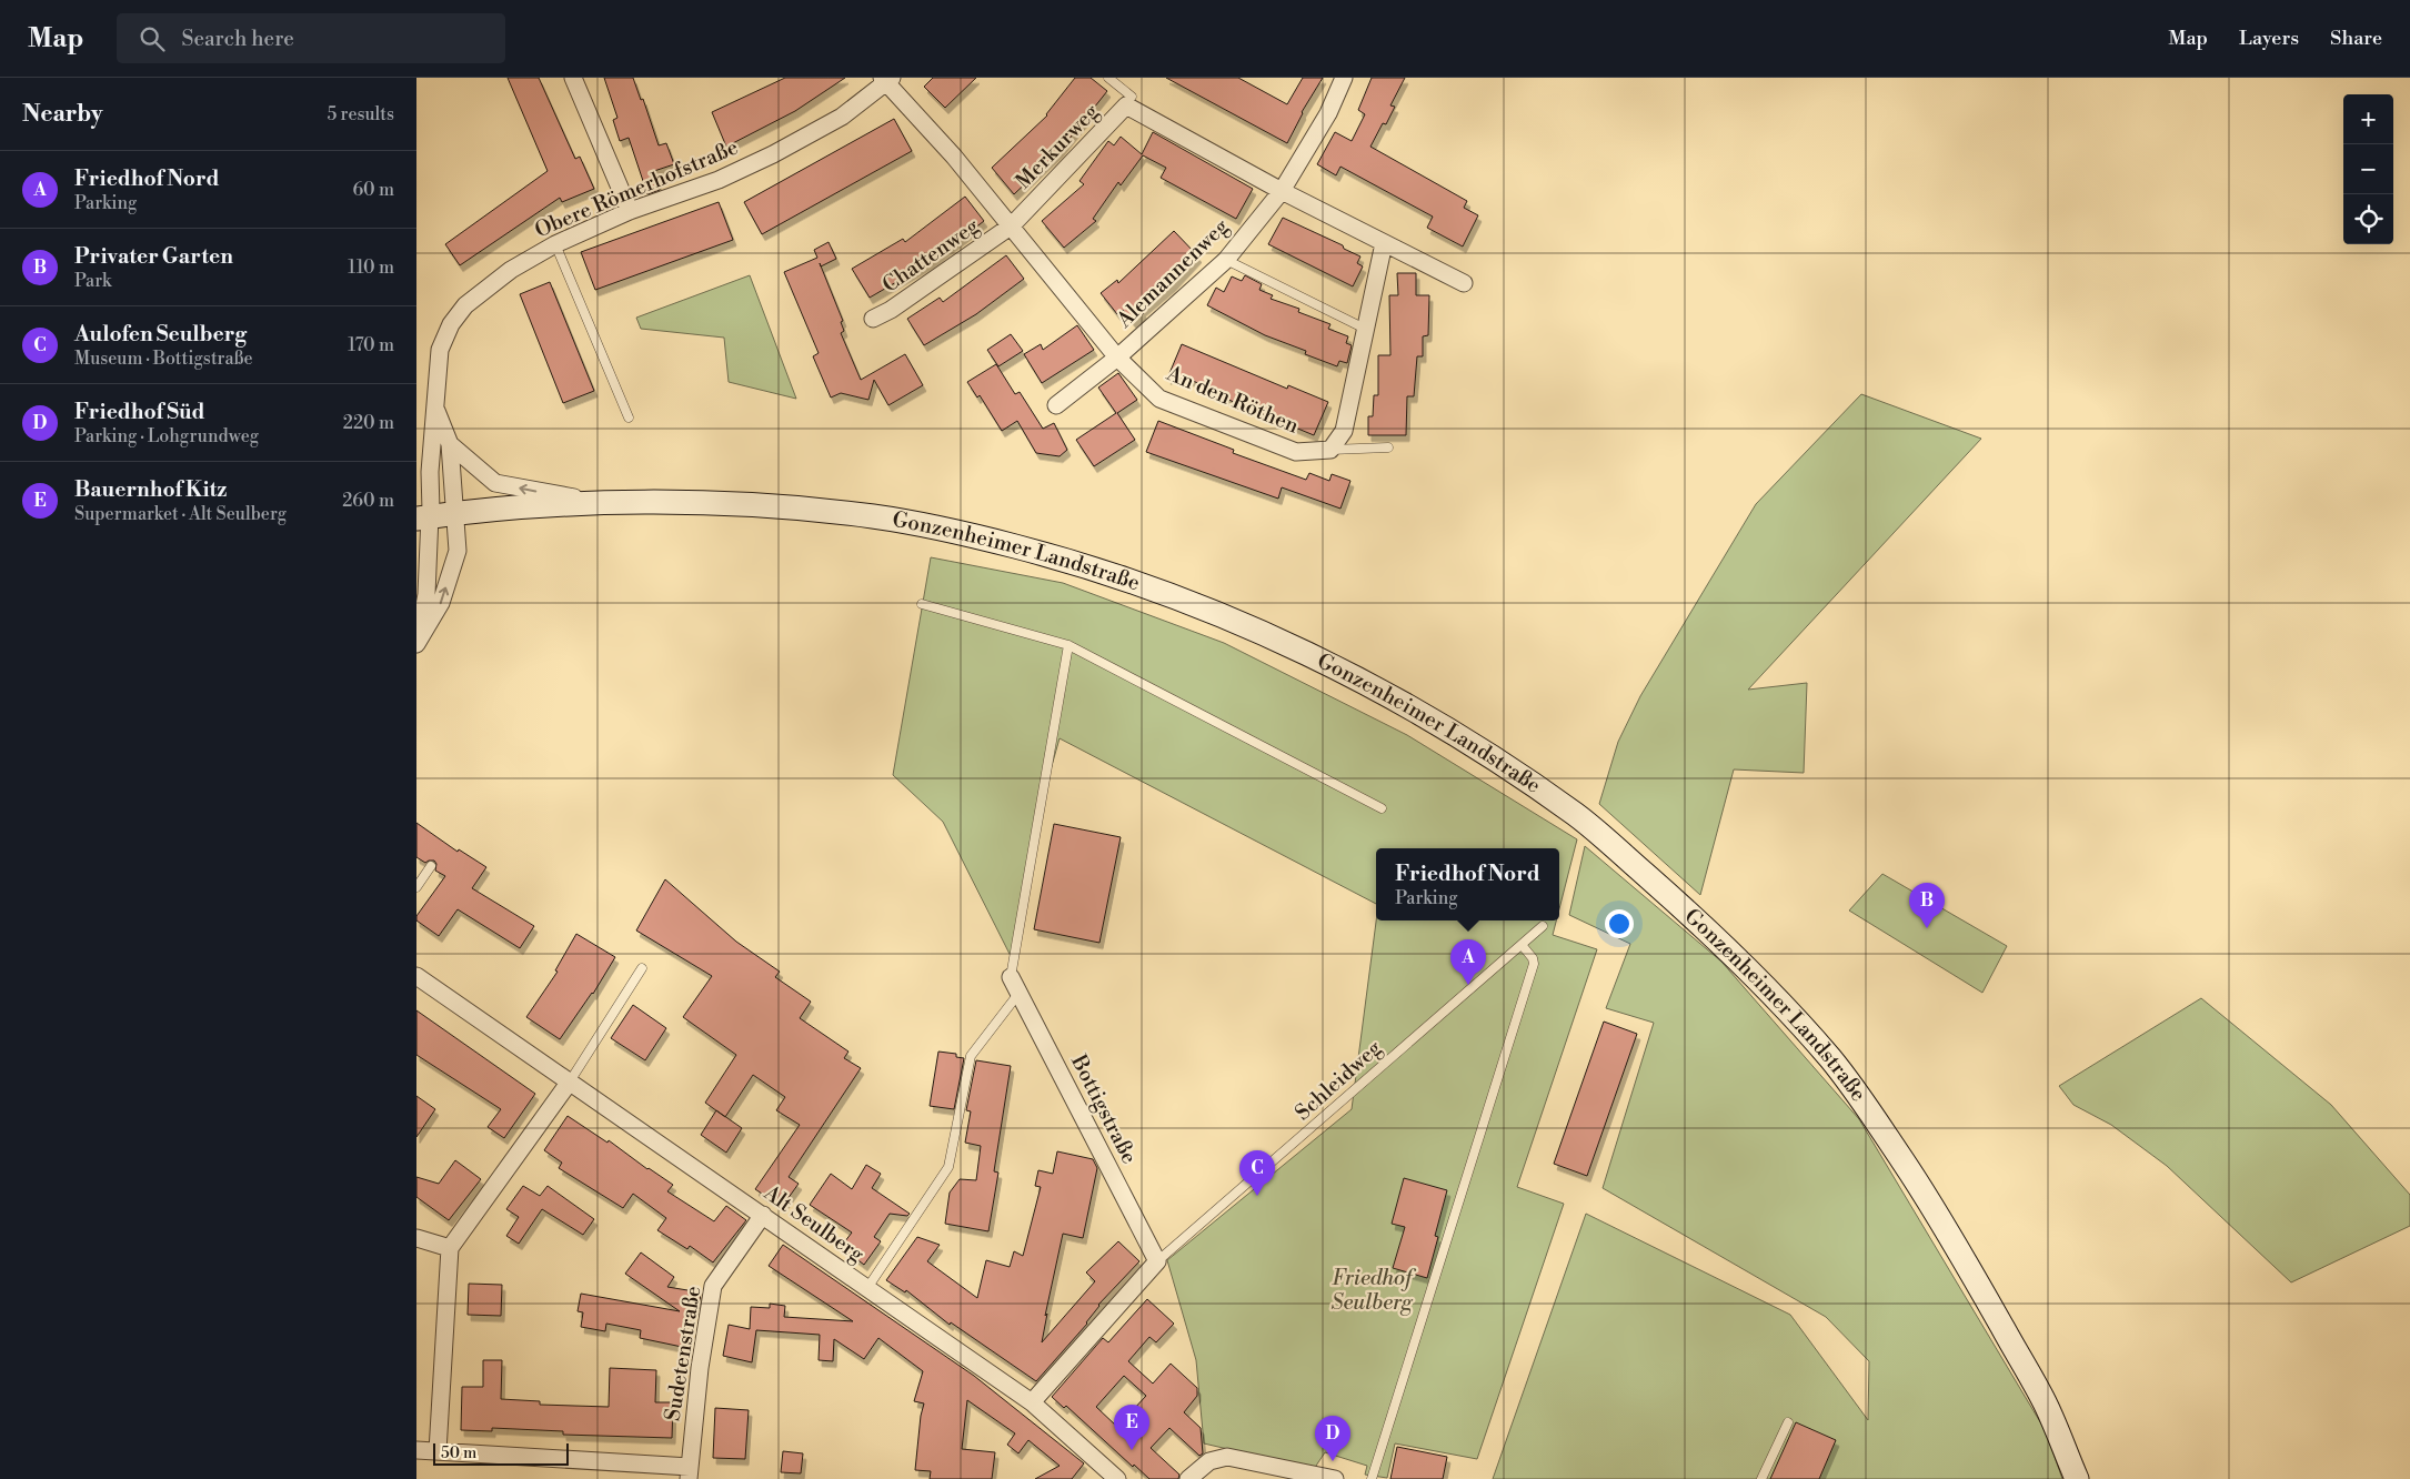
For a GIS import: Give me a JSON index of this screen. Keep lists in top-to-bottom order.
{
  "streets": {
    "street": [
      "Merkurweg",
      "Obere Römerhofstraße",
      "Chattenweg",
      "Alemannenweg",
      "An den Röthen",
      "Gonzenheimer Landstraße",
      "Bottigstraße",
      "Alt Seulberg",
      "Sudetenstraße"
    ],
    "lane": ["Schleidweg"]
  },
  "crossings": [
    ["Merkurweg", "Chattenweg"],
    ["Merkurweg", "Alemannenweg"],
    ["Obere Römerhofstraße", "Chattenweg"],
    ["Obere Römerhofstraße", "Gonzenheimer Landstraße"],
    ["Chattenweg", "Alemannenweg"],
    ["Chattenweg", "An den Röthen"],
    ["Alemannenweg", "An den Röthen"],
    ["Schleidweg", "Bottigstraße"],
    ["Alt Seulberg", "Sudetenstraße"]
  ],
  "parks": ["Friedhof Seulberg"],
  "scale_bar": "50 m",
  "page": {
    "header": "Map",
    "search": "Search here",
    "nav": ["Map", "Layers", "Share"],
    "heading": ["Nearby", "5 results"],
    "map_buttons": ["+", "−"],
    "list": [
      {
        "mark": "A",
        "name": "Friedhof Nord",
        "note": "Parking",
        "value": "60 m"
      },
      {
        "mark": "B",
        "name": "Privater Garten",
        "note": "Park",
        "value": "110 m"
      },
      {
        "mark": "C",
        "name": "Aulofen Seulberg",
        "note": "Museum · Bottigstraße",
        "value": "170 m"
      },
      {
        "mark": "D",
        "name": "Friedhof Süd",
        "note": "Parking · Lohgrundweg",
        "value": "220 m"
      },
      {
        "mark": "E",
        "name": "Bauernhof Kitz",
        "note": "Supermarket · Alt Seulberg",
        "value": "260 m"
      }
    ],
    "popup": ["Friedhof Nord", "Parking"],
    "pins": [
      "B",
      "A",
      "C",
      "E",
      "D"
    ],
    "scale": "50 m"
  }
}
